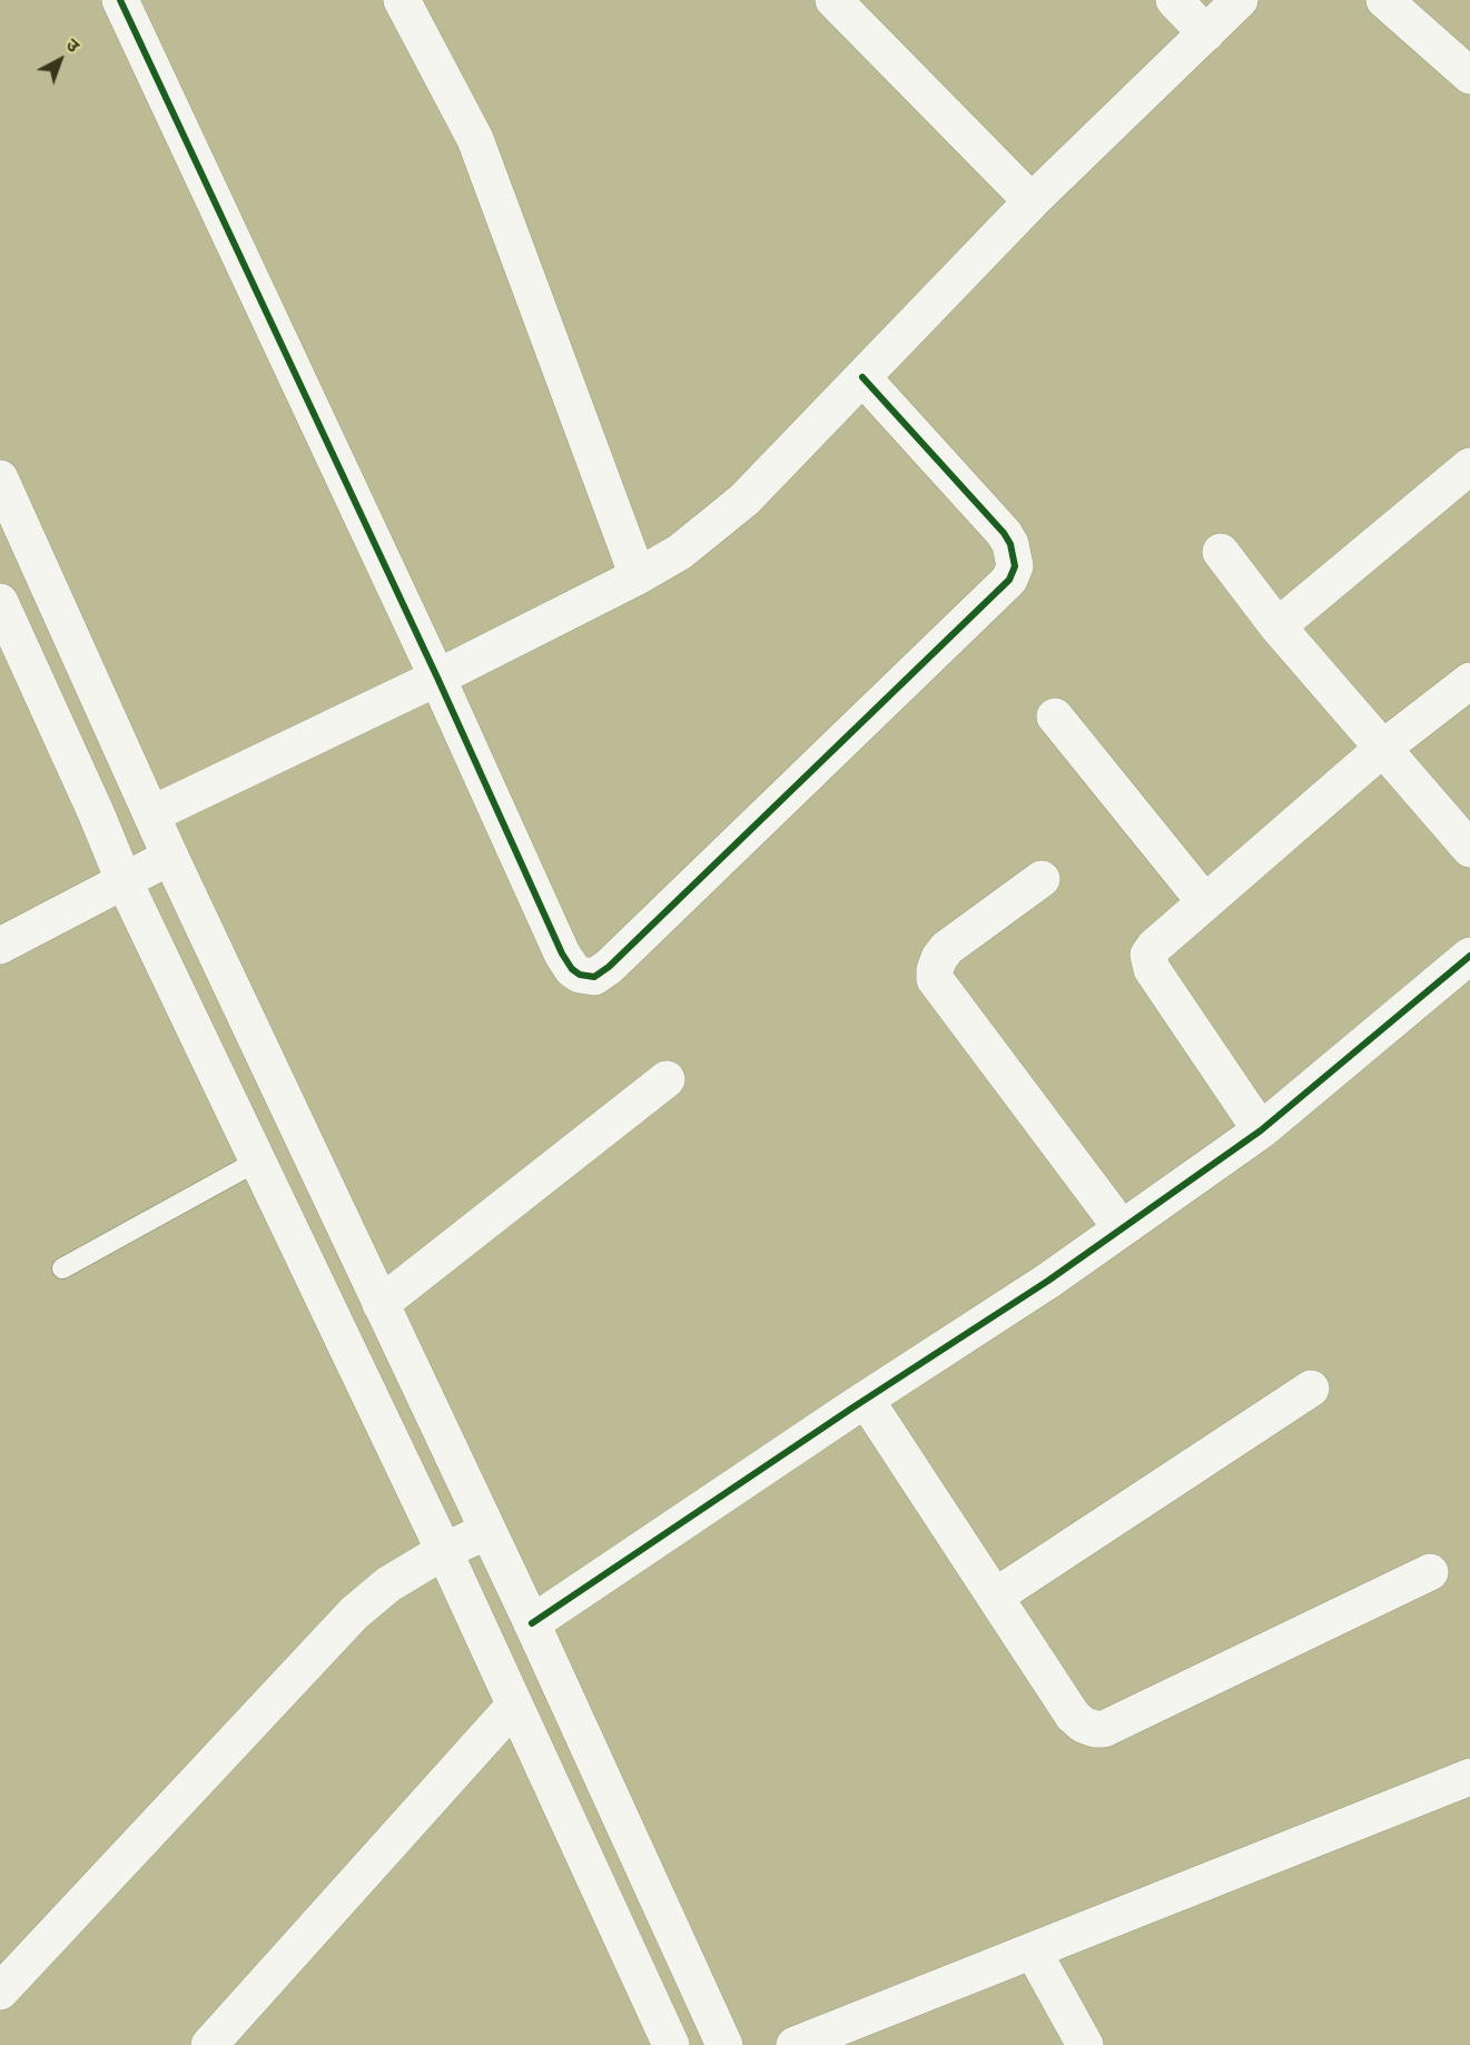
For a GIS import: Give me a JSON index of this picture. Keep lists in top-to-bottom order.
{
  "north": "top right"
}
